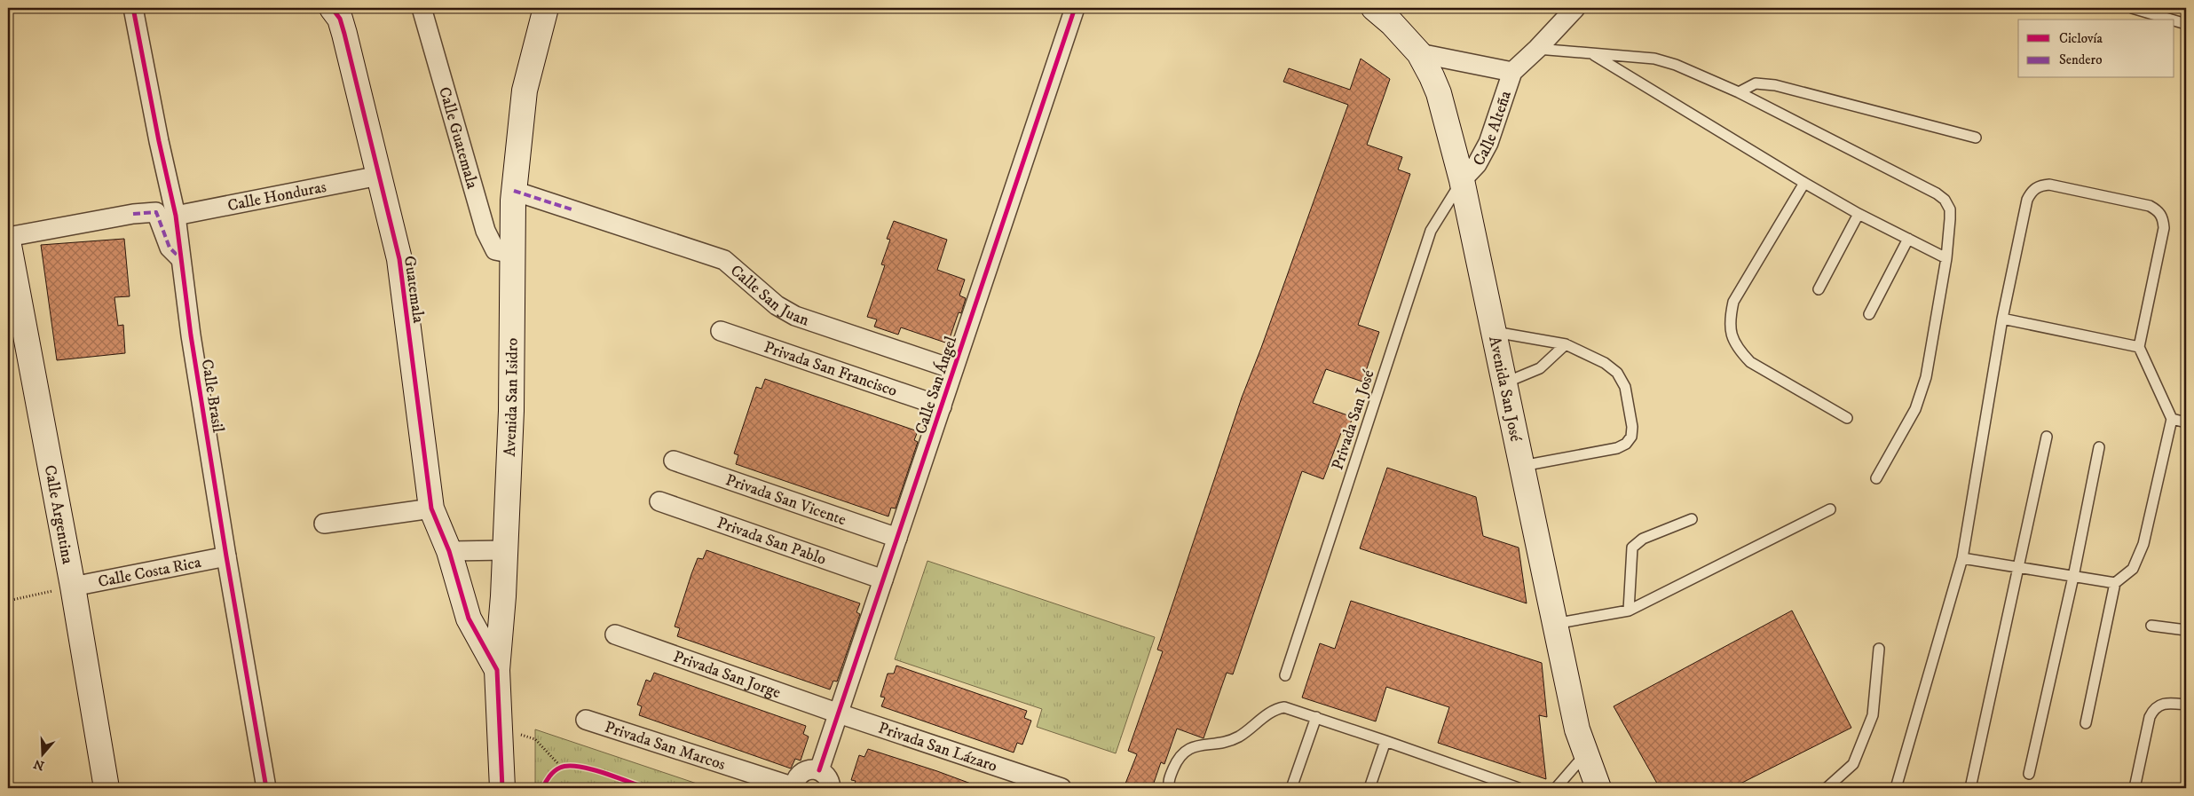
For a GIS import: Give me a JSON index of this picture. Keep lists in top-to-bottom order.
{
  "streets": {
    "main road": [
      "Guatemala",
      "Avenida San José",
      "Avenida San Isidro",
      "Calle Argentina"
    ],
    "street": [
      "Calle Alteña",
      "Calle Guatemala",
      "Calle Honduras",
      "Calle San Juan",
      "Privada San Francisco",
      "Calle San Ángel",
      "Calle Brasil",
      "Privada San Vicente",
      "Privada San Pablo",
      "Calle Costa Rica",
      "Privada San Jorge",
      "Privada San Marcos",
      "Privada San Lázaro"
    ],
    "lane": ["Privada San José"]
  },
  "crossings": [
    ["Calle Alteña", "Avenida San José"],
    ["Calle Alteña", "Privada San José"],
    ["Calle Guatemala", "Avenida San Isidro"],
    ["Calle Honduras", "Guatemala"],
    ["Calle Honduras", "Calle Brasil"],
    ["Calle San Juan", "Calle San Ángel"],
    ["Calle San Juan", "Avenida San Isidro"],
    ["Privada San Francisco", "Calle San Ángel"],
    ["Calle San Ángel", "Privada San Vicente"],
    ["Calle San Ángel", "Privada San Pablo"],
    ["Calle San Ángel", "Privada San Jorge"],
    ["Calle San Ángel", "Privada San Lázaro"],
    ["Avenida San José", "Privada San José"],
    ["Calle Brasil", "Calle Costa Rica"],
    ["Calle Argentina", "Calle Costa Rica"],
    ["Privada San Jorge", "Privada San Lázaro"]
  ],
  "legend": ["Ciclovía", "Sendero"],
  "north": "bottom"
}
